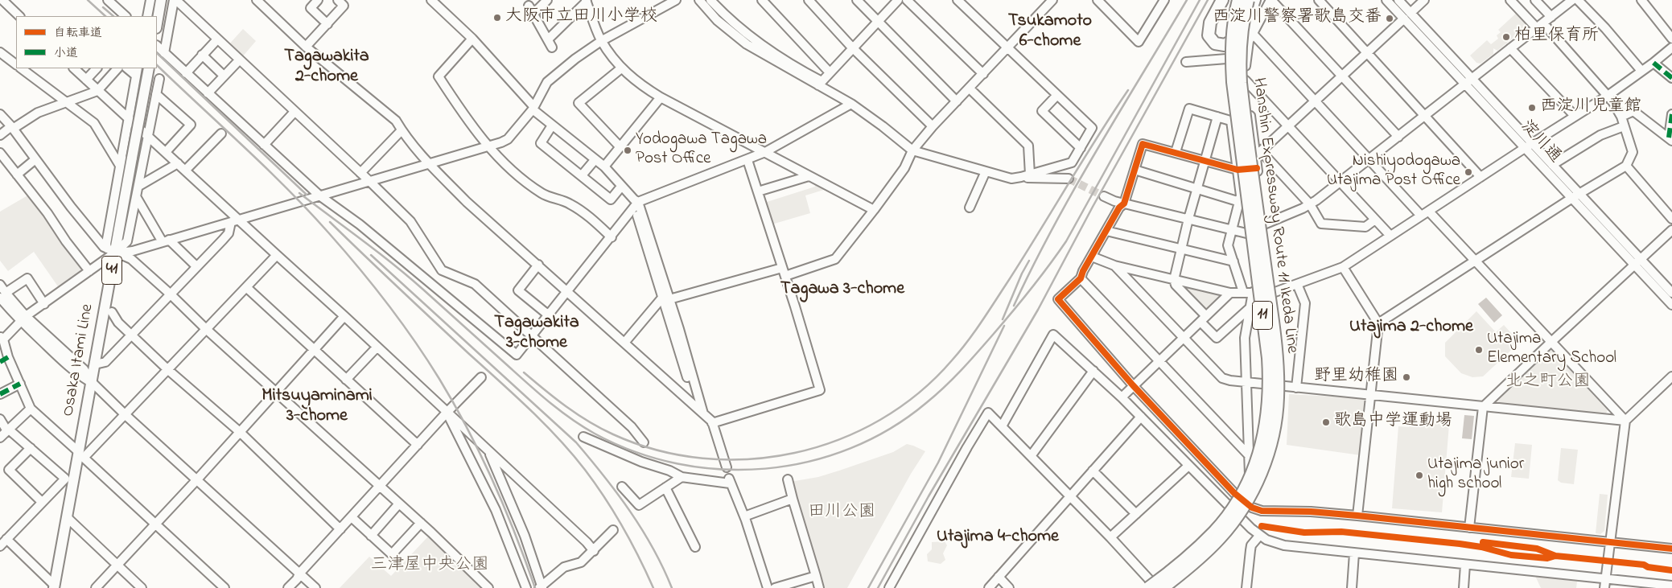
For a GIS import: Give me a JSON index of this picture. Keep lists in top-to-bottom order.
{
  "streets": {
    "highway": ["Hanshin Expressway Route 11 Ikeda Line", "11"],
    "main road": ["41", "Osaka Itami Line"],
    "street": ["淀川通"]
  },
  "crossings": [
    ["Hanshin Expressway Route 11 Ikeda Line", "11"]
  ],
  "districts": [
    "Tsukamoto 6-chome",
    "Tagawakita 2-chome",
    "Tagawa 3-chome",
    "Tagawakita 3-chome",
    "Utajima 2-chome",
    "Mitsuyaminami 3-chome",
    "Utajima 4-chome"
  ],
  "parks": ["北之町公園", "田川公園", "三津屋中央公園"],
  "places": [
    "大阪市立田川小学校",
    "西淀川警察署歌島交番",
    "柏里保育所",
    "西淀川児童館",
    "Yodogawa Tagawa Post Office",
    "Nishiyodogawa Utajima Post Office",
    "Utajima Elementary School",
    "野里幼稚園",
    "歌島中学運動場",
    "Utajima junior high school"
  ],
  "legend": ["自転車道", "小道"]
}
